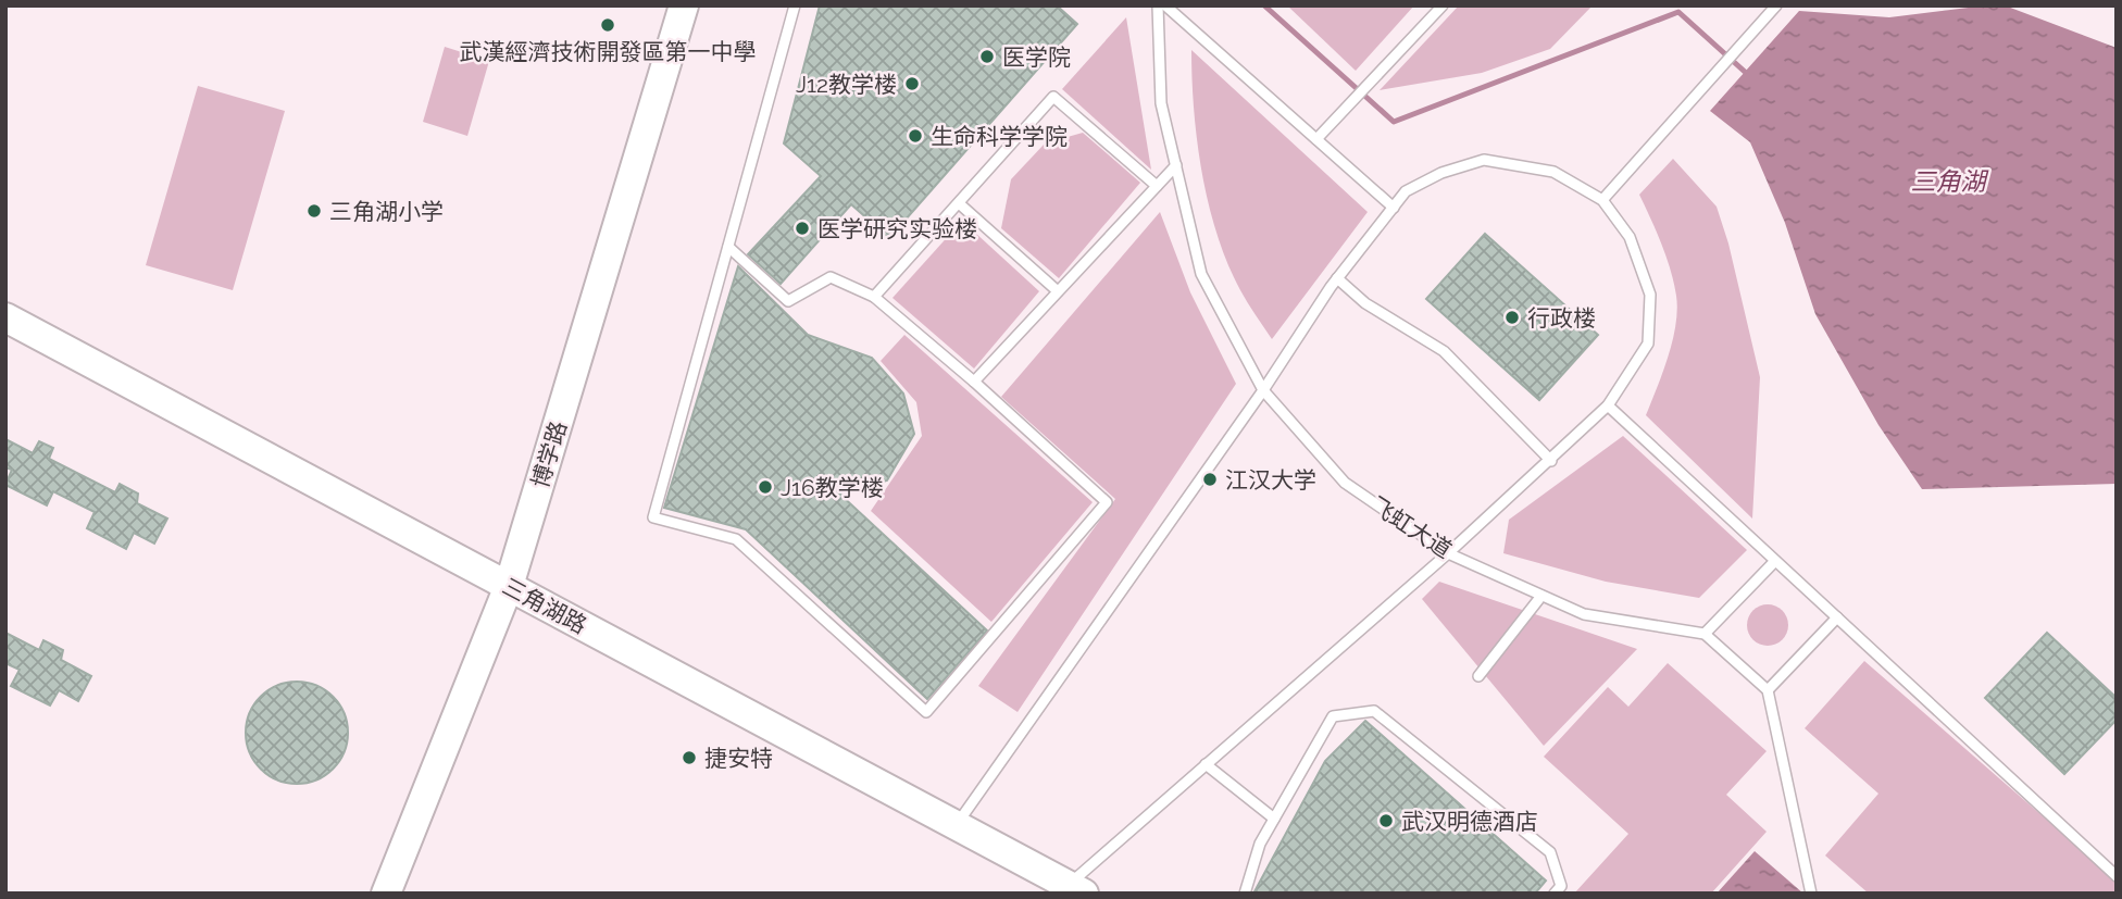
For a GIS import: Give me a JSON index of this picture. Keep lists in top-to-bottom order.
{
  "streets": {
    "street": ["博学路", "三角湖路"],
    "lane": ["飞虹大道"]
  },
  "crossings": [
    ["博学路", "三角湖路"]
  ],
  "water": ["三角湖"],
  "places": [
    "武漢經濟技術開發區第一中學",
    "医学院",
    "J12教学楼",
    "生命科学学院",
    "三角湖小学",
    "医学研究实验楼",
    "行政楼",
    "江汉大学",
    "J16教学楼",
    "捷安特",
    "武汉明德酒店"
  ]
}
